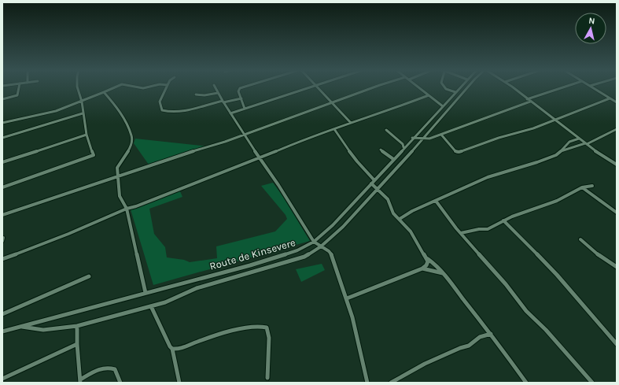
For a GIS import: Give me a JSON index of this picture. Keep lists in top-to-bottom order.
{
  "streets": {
    "street": ["Route de Kinsevere"]
  },
  "north": "top"
}
